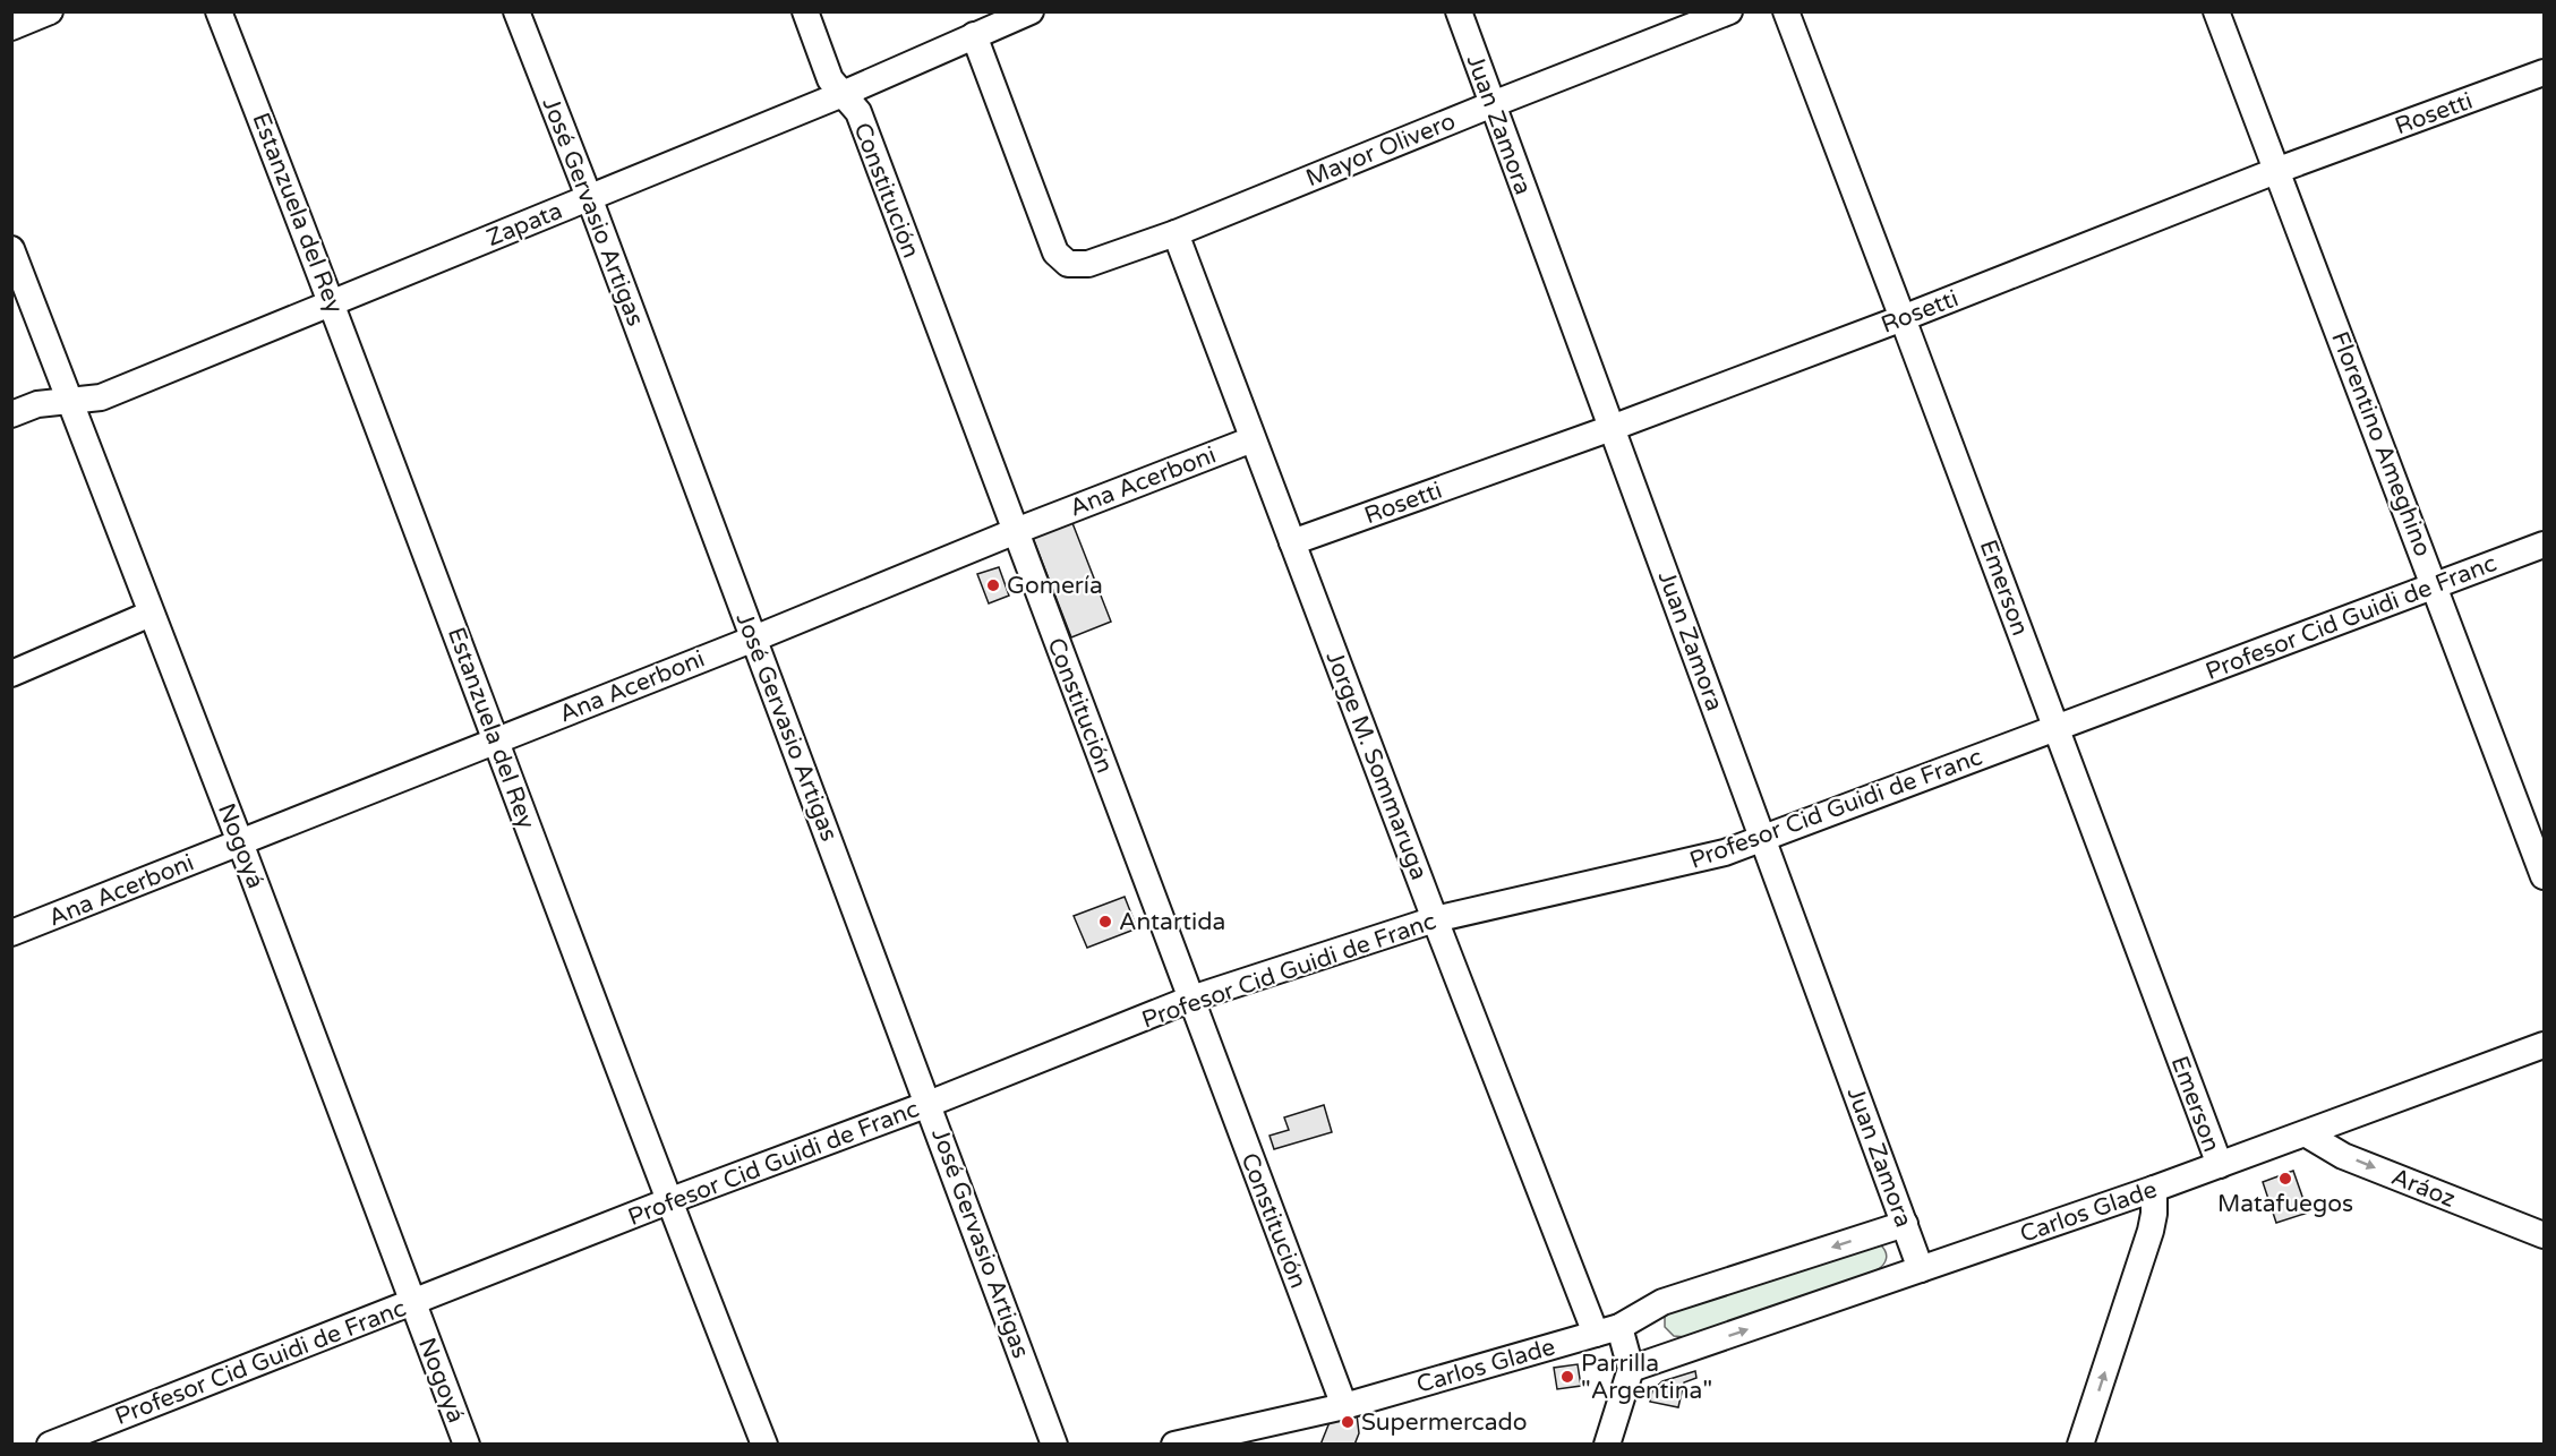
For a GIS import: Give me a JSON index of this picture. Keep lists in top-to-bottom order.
{
  "streets": {
    "street": [
      "Rosetti",
      "Juan Zamora",
      "Mayor Olivero",
      "Constitución",
      "José Gervasio Artigas",
      "Estanzuela del Rey",
      "Zapata",
      "Florentino Ameghino",
      "Ana Acerboni",
      "Emerson",
      "Profesor Cid Guidi de Franc",
      "Jorge M. Sommaruga",
      "Nogoyá",
      "Aráoz",
      "Carlos Glade"
    ]
  },
  "crossings": [
    ["Rosetti", "Juan Zamora"],
    ["Rosetti", "Florentino Ameghino"],
    ["Rosetti", "Emerson"],
    ["Rosetti", "Jorge M. Sommaruga"],
    ["Juan Zamora", "Mayor Olivero"],
    ["Juan Zamora", "Profesor Cid Guidi de Franc"],
    ["Juan Zamora", "Carlos Glade"],
    ["Mayor Olivero", "Zapata"],
    ["Mayor Olivero", "Jorge M. Sommaruga"],
    ["Constitución", "Zapata"],
    ["Constitución", "Ana Acerboni"],
    ["Constitución", "Profesor Cid Guidi de Franc"],
    ["Constitución", "Carlos Glade"],
    ["José Gervasio Artigas", "Zapata"],
    ["José Gervasio Artigas", "Ana Acerboni"],
    ["José Gervasio Artigas", "Profesor Cid Guidi de Franc"],
    ["Estanzuela del Rey", "Zapata"],
    ["Estanzuela del Rey", "Ana Acerboni"],
    ["Estanzuela del Rey", "Profesor Cid Guidi de Franc"],
    ["Zapata", "Nogoyá"],
    ["Florentino Ameghino", "Profesor Cid Guidi de Franc"],
    ["Ana Acerboni", "Jorge M. Sommaruga"],
    ["Ana Acerboni", "Nogoyá"],
    ["Emerson", "Profesor Cid Guidi de Franc"],
    ["Emerson", "Carlos Glade"],
    ["Profesor Cid Guidi de Franc", "Jorge M. Sommaruga"],
    ["Profesor Cid Guidi de Franc", "Nogoyá"],
    ["Jorge M. Sommaruga", "Carlos Glade"],
    ["Aráoz", "Carlos Glade"]
  ],
  "one_way": ["Aráoz"],
  "places": [
    "Gomería",
    "Antartida",
    "Matafuegos",
    "Parrilla \"Argentina\"",
    "Supermercado"
  ]
}
